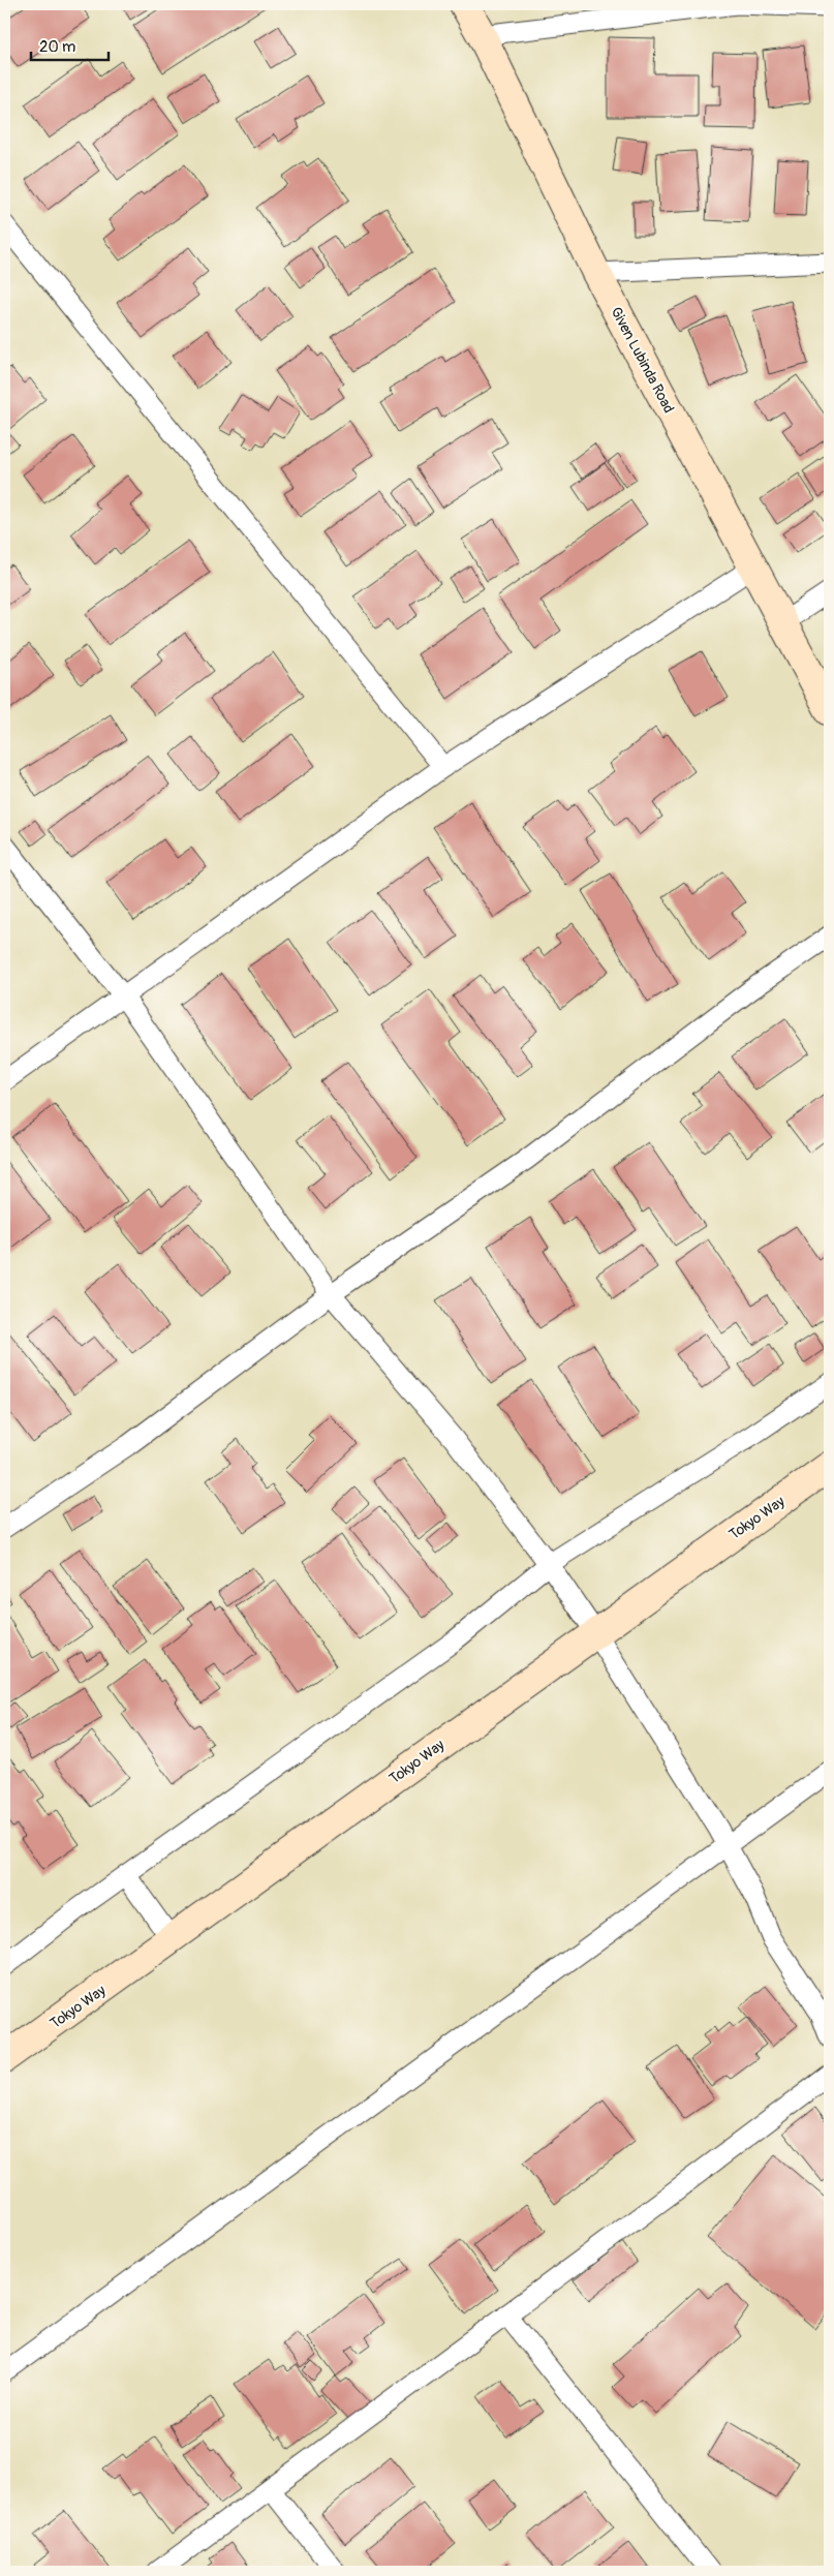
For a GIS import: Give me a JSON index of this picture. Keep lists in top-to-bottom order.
{
  "streets": {
    "main road": ["Given Lubinda Road", "Tokyo Way"]
  },
  "scale_bar": "20 m"
}
